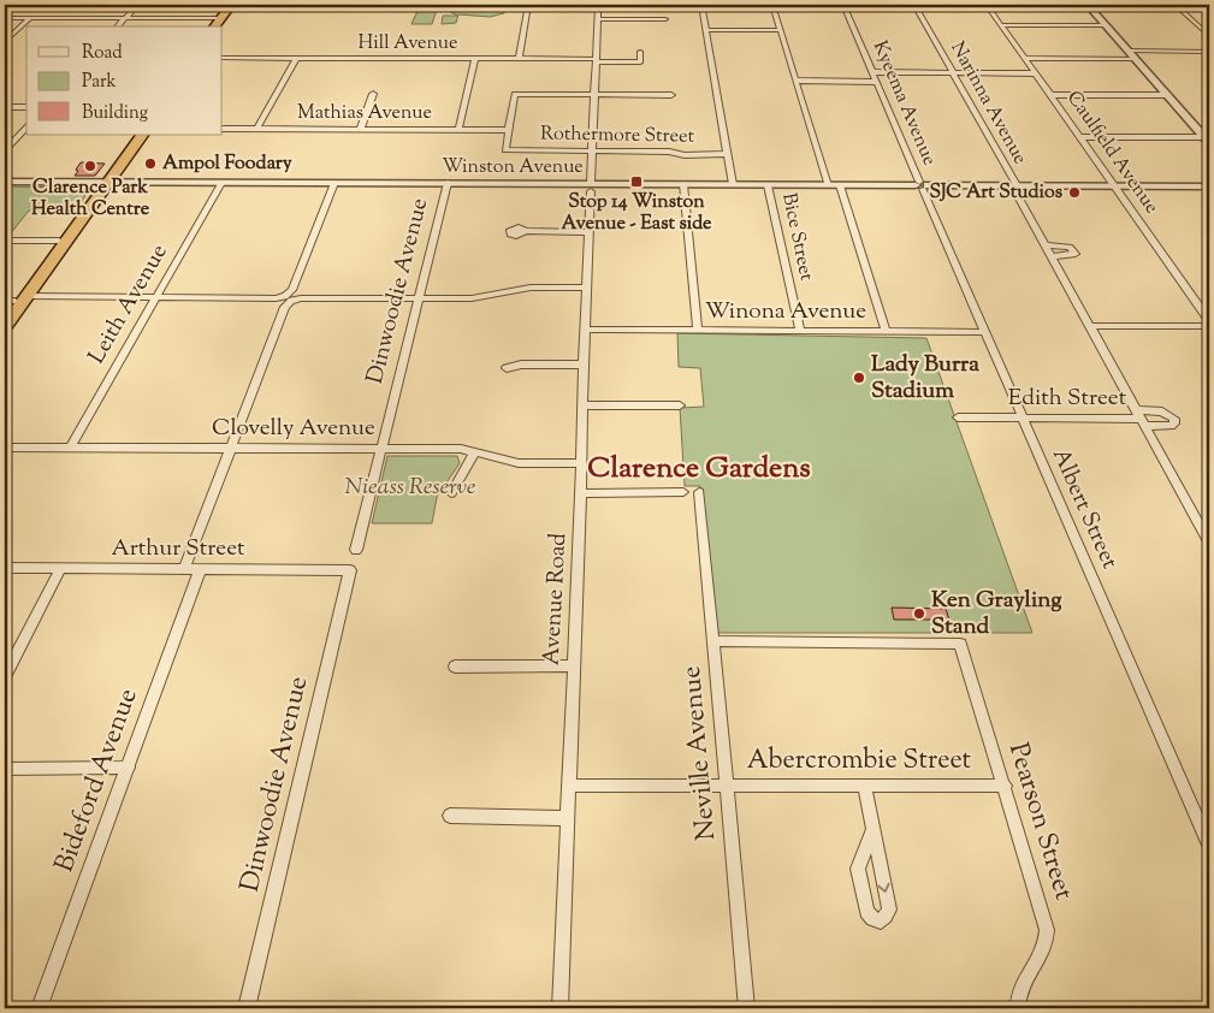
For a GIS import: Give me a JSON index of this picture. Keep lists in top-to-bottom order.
{
  "streets": {
    "street": [
      "Hill Avenue",
      "Kyeema Avenue",
      "Narinna Avenue",
      "Mathias Avenue",
      "Rothermore Street",
      "Caulfield Avenue",
      "Winston Avenue",
      "Bice Street",
      "Dinwoodie Avenue",
      "Leith Avenue",
      "Winona Avenue",
      "Edith Street",
      "Clovelly Avenue",
      "Albert Street",
      "Arthur Street",
      "Avenue Road",
      "Neville Avenue",
      "Abercrombie Street",
      "Bideford Avenue",
      "Pearson Street"
    ]
  },
  "crossings": [
    ["Hill Avenue", "Avenue Road"],
    ["Kyeema Avenue", "Winston Avenue"],
    ["Kyeema Avenue", "Albert Street"],
    ["Narinna Avenue", "Winston Avenue"],
    ["Rothermore Street", "Avenue Road"],
    ["Caulfield Avenue", "Winston Avenue"],
    ["Winston Avenue", "Bice Street"],
    ["Winston Avenue", "Dinwoodie Avenue"],
    ["Winston Avenue", "Leith Avenue"],
    ["Winston Avenue", "Albert Street"],
    ["Winston Avenue", "Avenue Road"],
    ["Bice Street", "Winona Avenue"],
    ["Dinwoodie Avenue", "Clovelly Avenue"],
    ["Dinwoodie Avenue", "Arthur Street"],
    ["Leith Avenue", "Clovelly Avenue"],
    ["Winona Avenue", "Albert Street"],
    ["Winona Avenue", "Avenue Road"],
    ["Edith Street", "Albert Street"],
    ["Clovelly Avenue", "Avenue Road"],
    ["Arthur Street", "Bideford Avenue"],
    ["Avenue Road", "Abercrombie Street"],
    ["Neville Avenue", "Abercrombie Street"],
    ["Abercrombie Street", "Pearson Street"]
  ],
  "districts": ["Clarence Gardens"],
  "parks": ["Nieass Reserve"],
  "places": {
    "other": [
      "Ampol Foodary",
      "Clarence Park Health Centre",
      "SJC Art Studios",
      "Lady Burra Stadium",
      "Ken Grayling Stand"
    ],
    "transit": ["Stop 14 Winston Avenue - East side"]
  },
  "legend": ["Road", "Park", "Building"]
}
